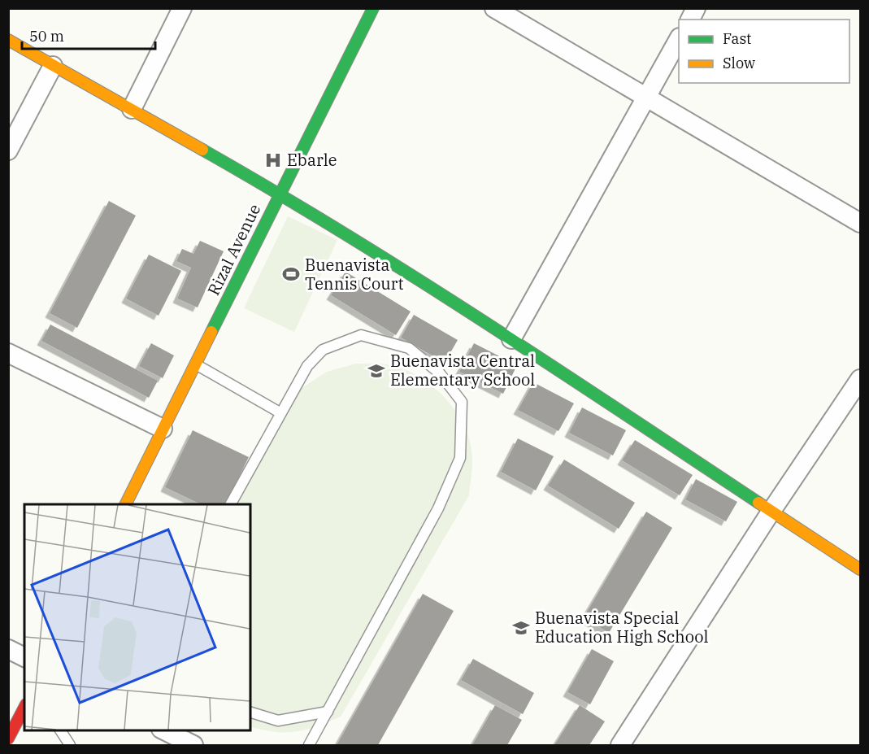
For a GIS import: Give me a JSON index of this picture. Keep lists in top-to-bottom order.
{
  "streets": {
    "street": ["Rizal Avenue"]
  },
  "places": {
    "hospital": ["Ebarle"],
    "sports": ["Buenavista Tennis Court"],
    "school or university": ["Buenavista Central Elementary School", "Buenavista Special Education High School"]
  },
  "legend": ["Fast", "Slow"],
  "scale_bar": "50 m"
}
